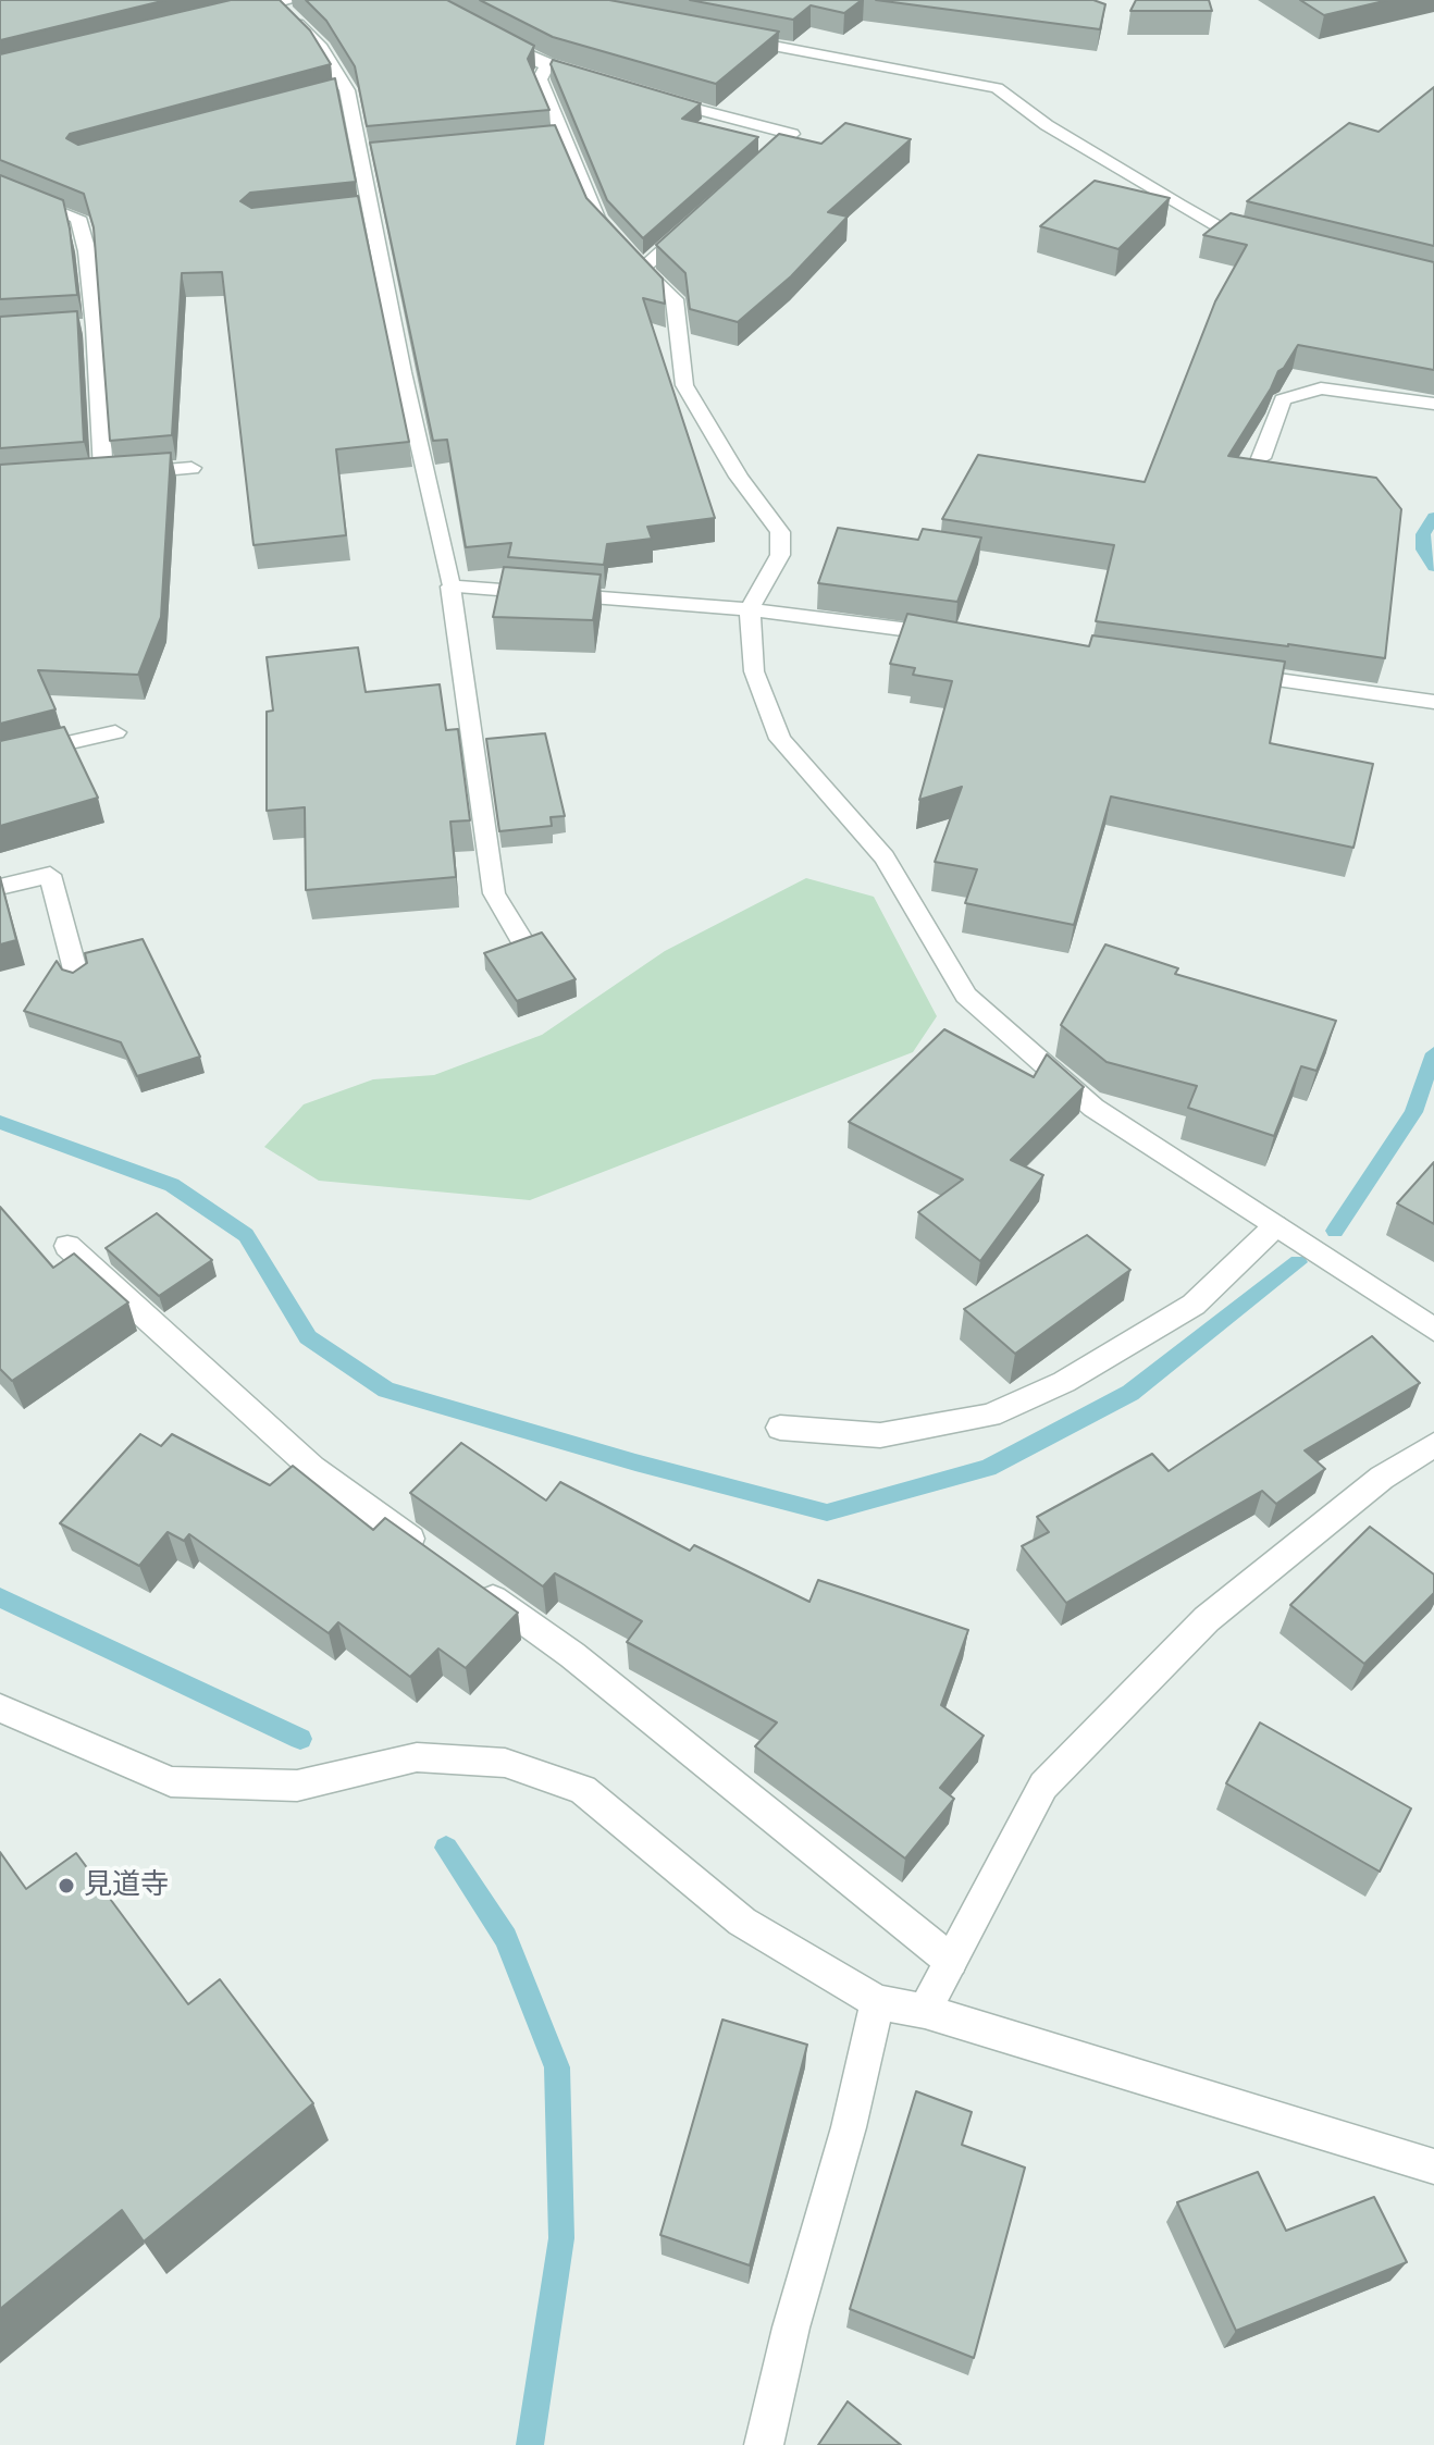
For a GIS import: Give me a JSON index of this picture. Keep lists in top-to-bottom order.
{
  "places": ["見道寺"]
}
